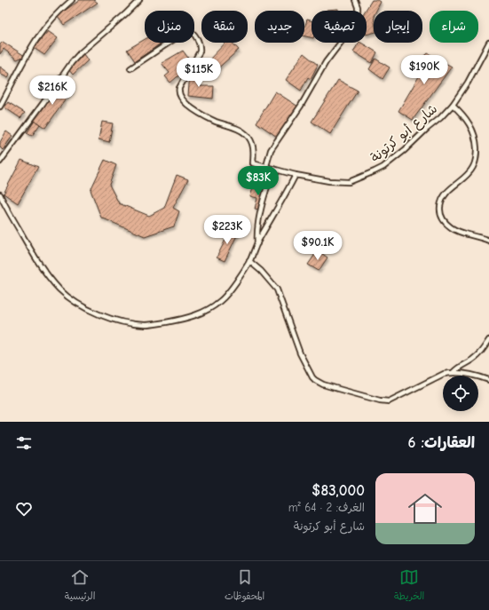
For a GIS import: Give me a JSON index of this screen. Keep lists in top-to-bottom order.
{
  "streets": {
    "street": ["شارع أبو كرتونة"]
  },
  "page": {
    "chip": [
      "شراء",
      "إيجار",
      "تصفية",
      "جديد",
      "شقة",
      "منزل"
    ],
    "price": [
      "$190K",
      "$115K",
      "$216K",
      "$83K",
      "$223K",
      "$90.1K"
    ],
    "heading": "العقارات: 6",
    "list": [
      {
        "name": "$83,000",
        "note": "الغرف: 2 · 64 m² · شارع أبو كرتونة"
      }
    ],
    "tabs": ["الخريطة", "المحفوظات", "الرئيسية"]
  }
}
